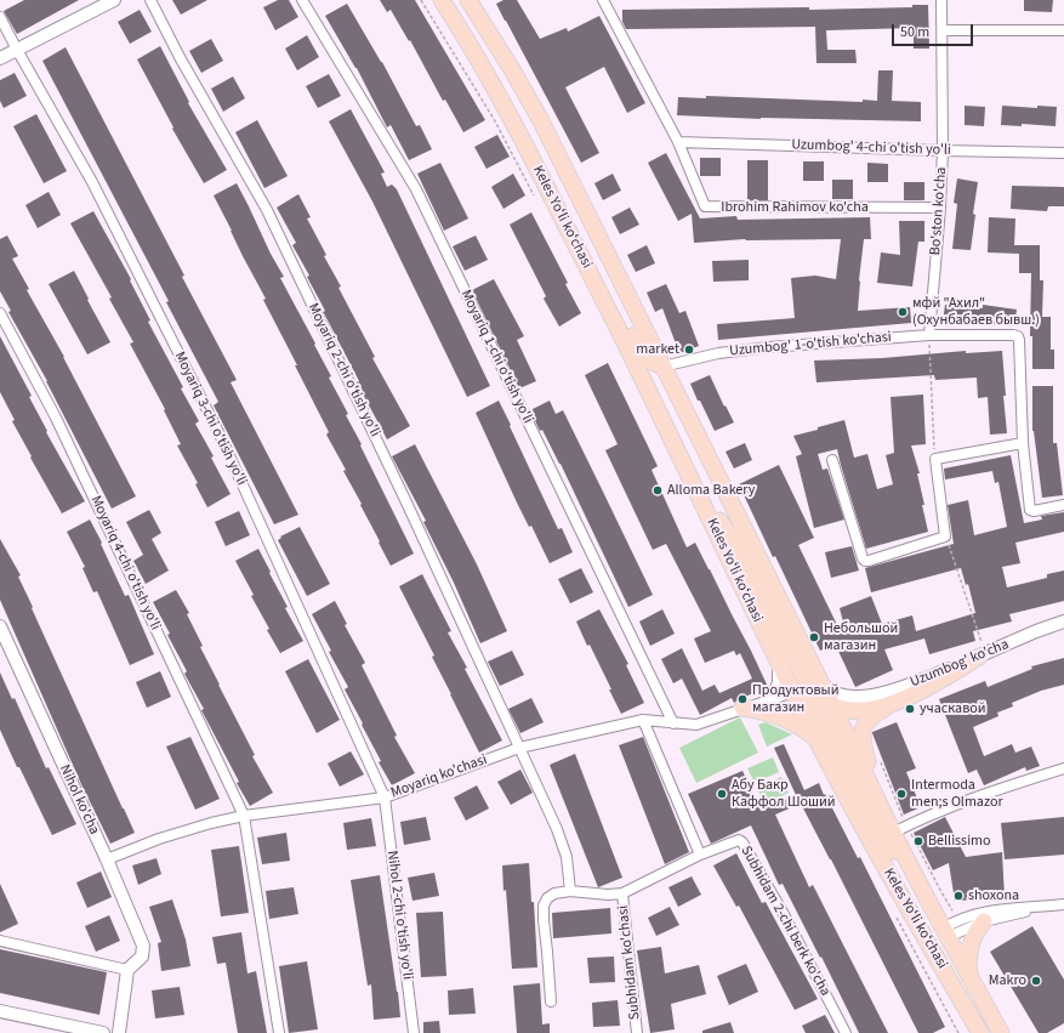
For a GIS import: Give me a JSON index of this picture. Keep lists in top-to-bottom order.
{
  "streets": {
    "main road": ["Keles Yoʻli koʻchasi", "Uzumbog' ko'cha"],
    "street": [
      "Uzumbog' 4-chi o'tish yo'li",
      "Ibrohim Rahimov ko'cha",
      "Bo'ston ko'cha",
      "Uzumbog' 1-o'tish ko'chasi",
      "Moyariq 1-chi o'tish yo'li",
      "Moyariq 2-chi o'tish yo'li",
      "Moyariq 3-chi o'tish yo'li",
      "Moyariq 4-chi o'tish yo'li",
      "Moyariq ko'chasi",
      "Nihol ko'cha",
      "Nihol 2-chi o'tish yo'li",
      "Subhidam 2-chi berk ko'cha",
      "Subhidam ko'chasi"
    ]
  },
  "crossings": [
    ["Uzumbog' 4-chi o'tish yo'li", "Ibrohim Rahimov ko'cha"],
    ["Uzumbog' 4-chi o'tish yo'li", "Bo'ston ko'cha"],
    ["Ibrohim Rahimov ko'cha", "Bo'ston ko'cha"],
    ["Bo'ston ko'cha", "Uzumbog' 1-o'tish ko'chasi"],
    ["Keles Yoʻli koʻchasi", "Uzumbog' 1-o'tish ko'chasi"],
    ["Keles Yoʻli koʻchasi", "Uzumbog' ko'cha"],
    ["Keles Yoʻli koʻchasi", "Moyariq ko'chasi"],
    ["Moyariq 1-chi o'tish yo'li", "Moyariq ko'chasi"],
    ["Moyariq 2-chi o'tish yo'li", "Moyariq ko'chasi"],
    ["Moyariq 2-chi o'tish yo'li", "Subhidam 2-chi berk ko'cha"],
    ["Moyariq 3-chi o'tish yo'li", "Moyariq ko'chasi"],
    ["Moyariq 3-chi o'tish yo'li", "Nihol 2-chi o'tish yo'li"],
    ["Moyariq 4-chi o'tish yo'li", "Moyariq ko'chasi"],
    ["Moyariq ko'chasi", "Nihol ko'cha"],
    ["Moyariq ko'chasi", "Nihol 2-chi o'tish yo'li"],
    ["Subhidam 2-chi berk ko'cha", "Subhidam ko'chasi"]
  ],
  "places": [
    "мфй \"Ахил\" (Охунбабаев бывш.)",
    "market",
    "Alloma Bakery",
    "Небольшой магазин",
    "Продуктовый магазин",
    "учаскавой",
    "Абу Бакр Каффол Шоший",
    "Intermoda men;s Olmazor",
    "Bellissimo",
    "shoxona",
    "Makro"
  ],
  "scale_bar": "50 m"
}
